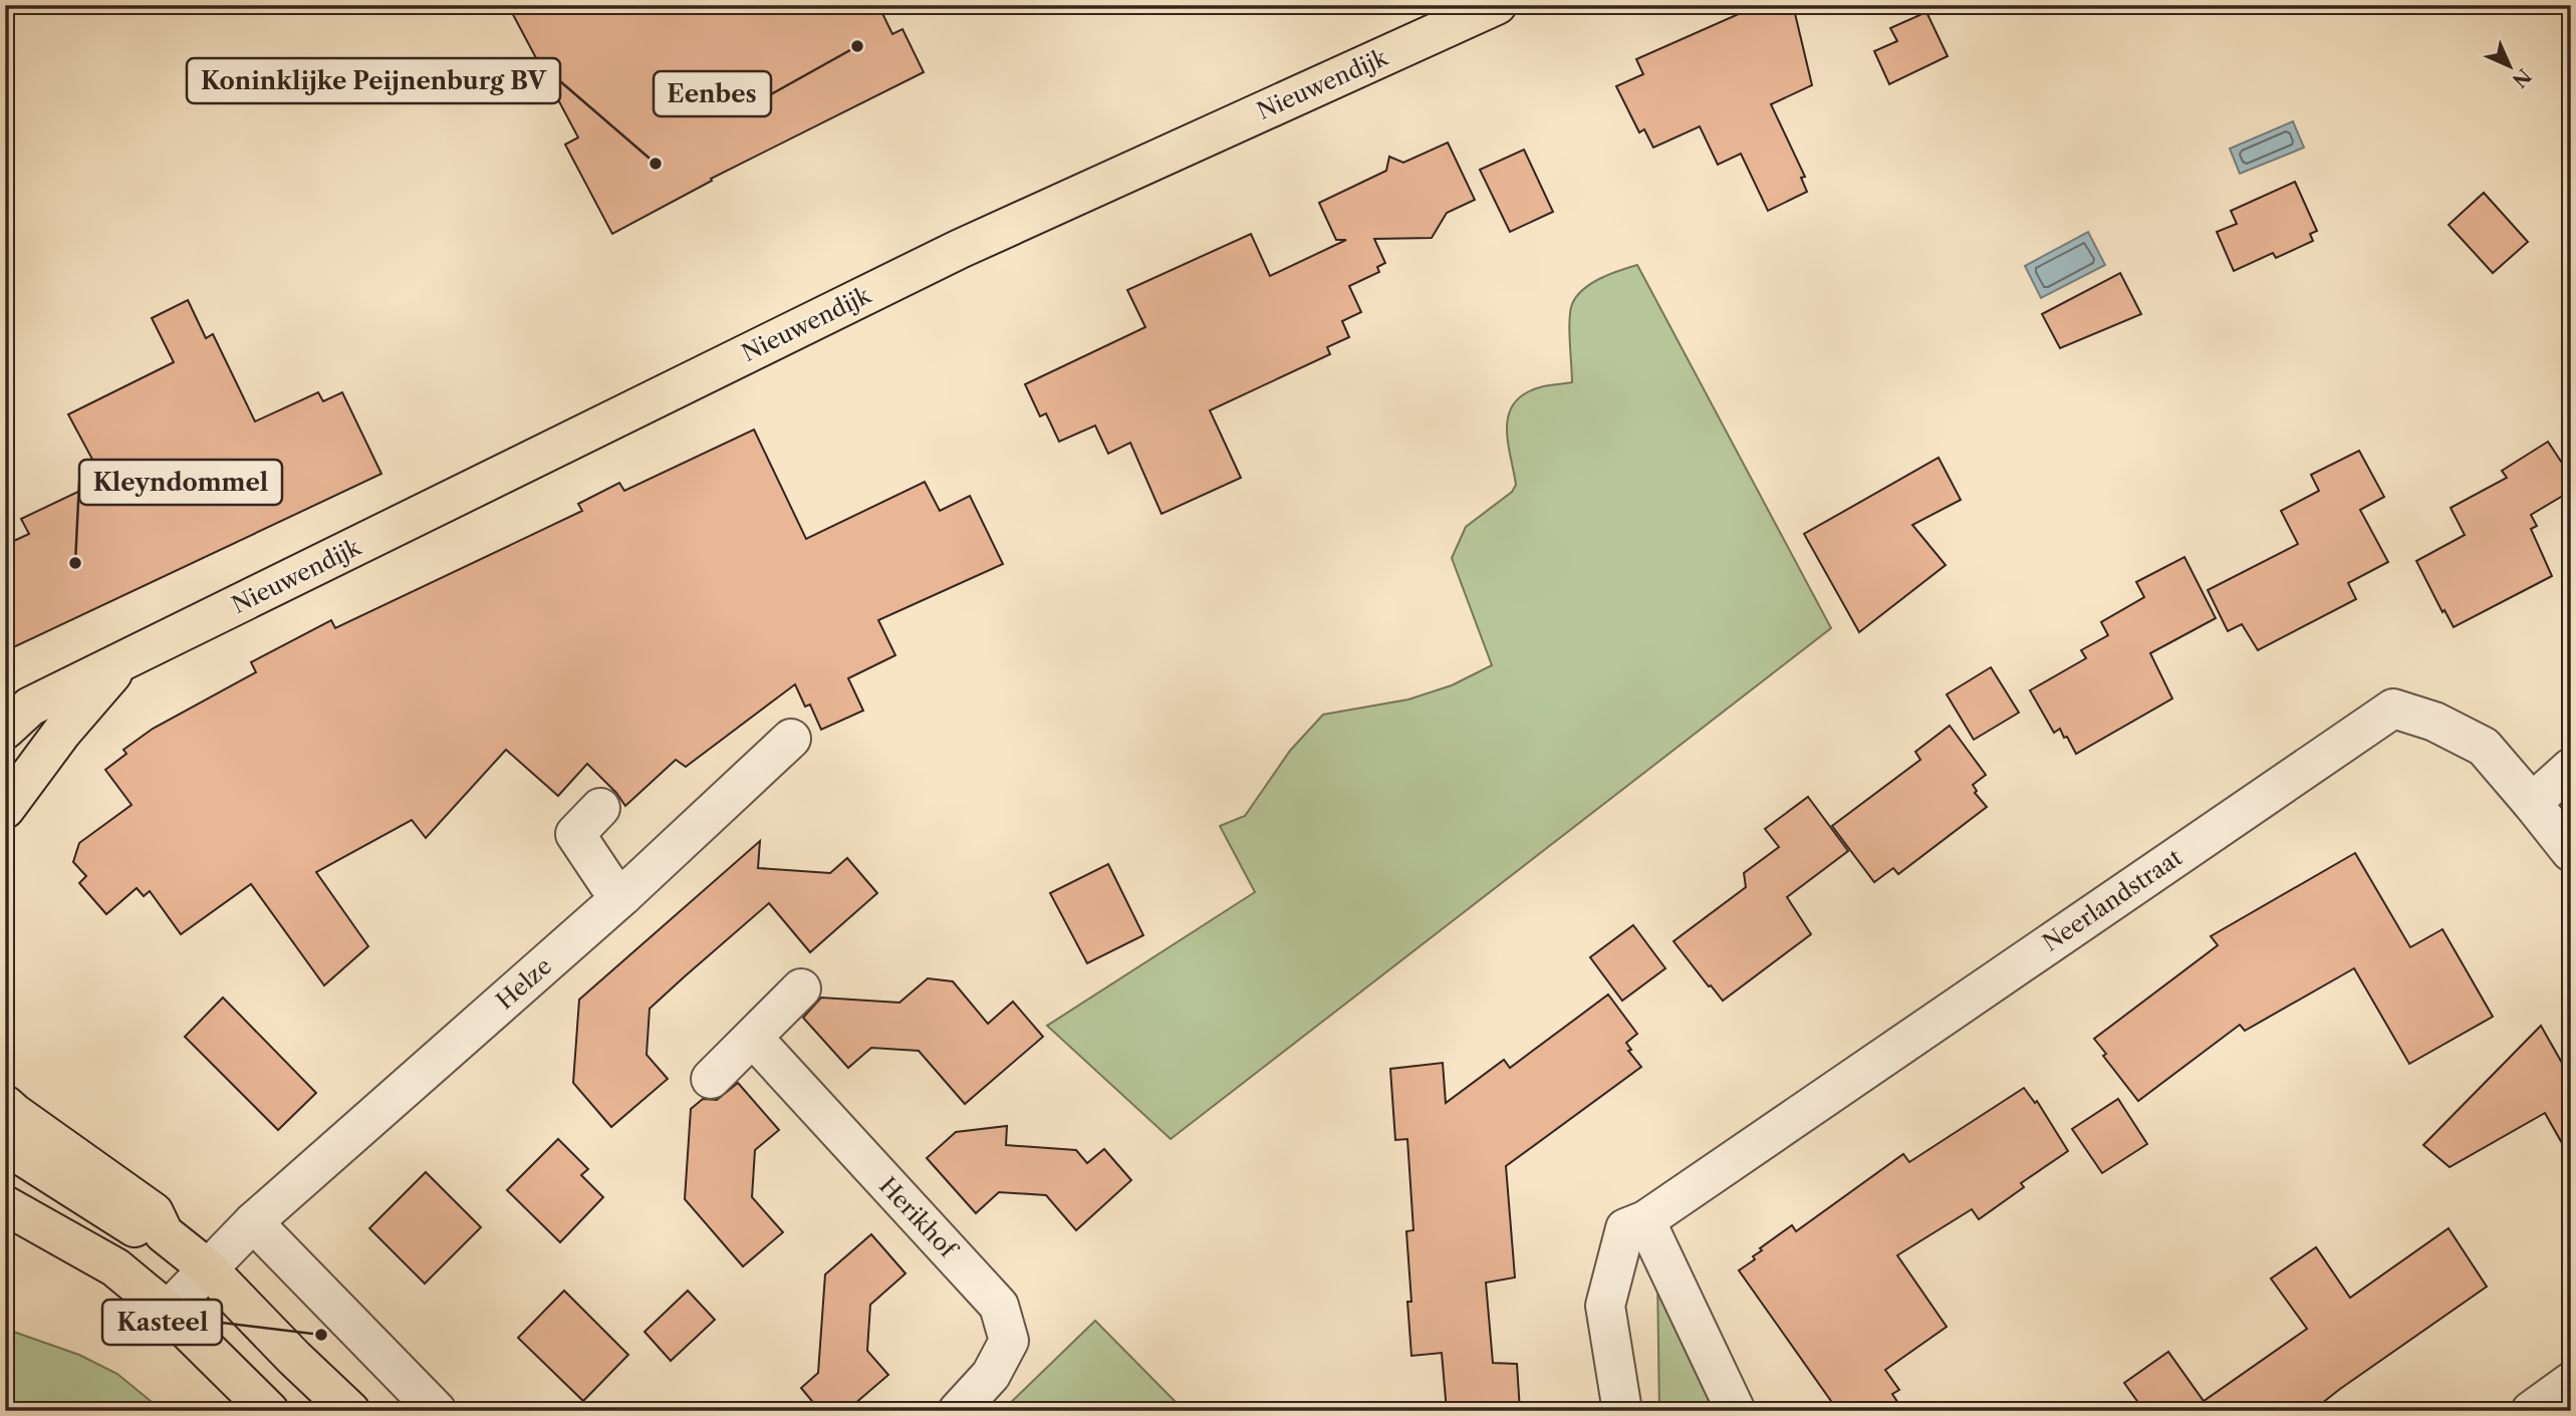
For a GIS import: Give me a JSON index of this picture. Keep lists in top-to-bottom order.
{
  "streets": {
    "main road": ["Nieuwendijk"],
    "street": ["Neerlandstraat", "Helze", "Herikhof"]
  },
  "places": [
    "Eenbes",
    "Koninklijke Peijnenburg BV",
    "Kleyndommel",
    "Kasteel"
  ],
  "north": "bottom right"
}
